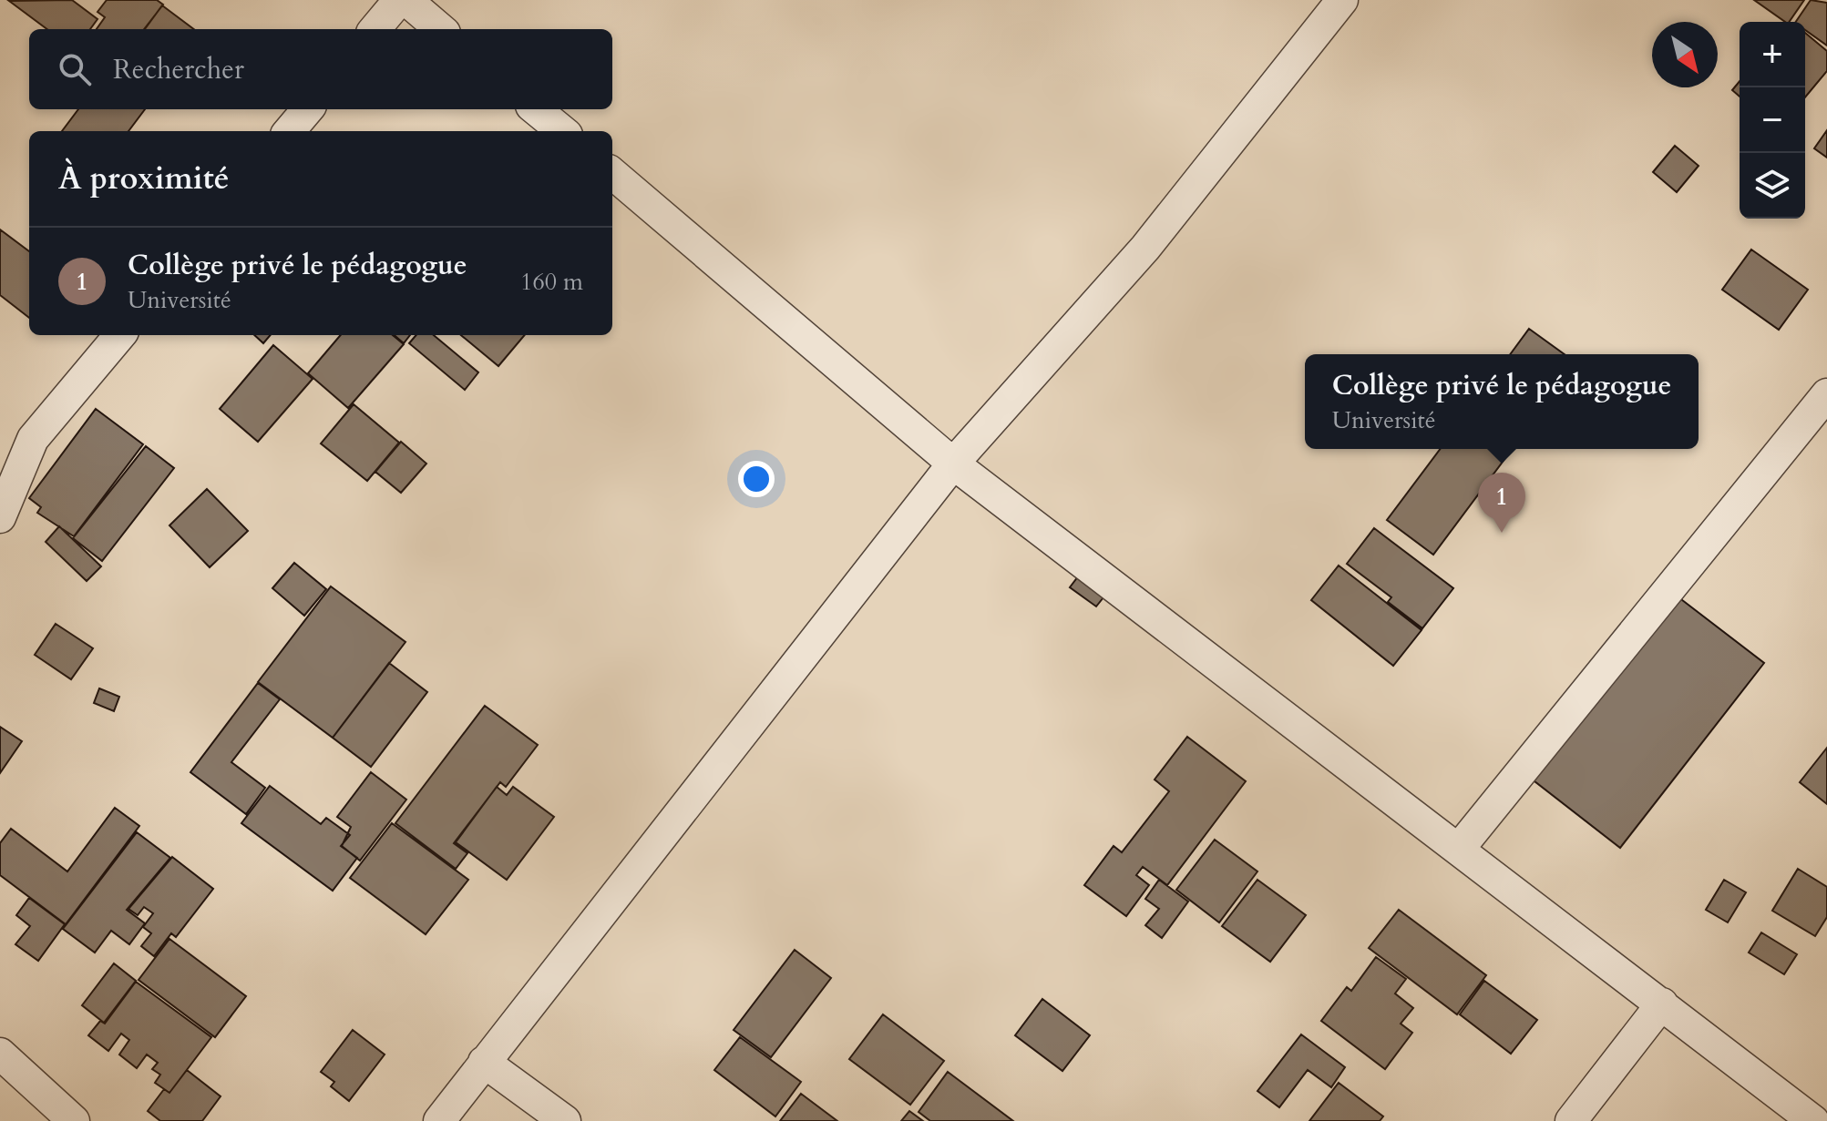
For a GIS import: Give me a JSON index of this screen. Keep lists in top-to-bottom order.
{
  "north": "bottom right",
  "page": {
    "map_buttons": ["+", "−"],
    "search": "Rechercher",
    "heading": "À proximité",
    "list": [
      {
        "mark": "1",
        "name": "Collège privé le pédagogue",
        "note": "Université",
        "value": "160 m"
      }
    ],
    "popup": ["Collège privé le pédagogue", "Université"],
    "pins": "1"
  }
}
